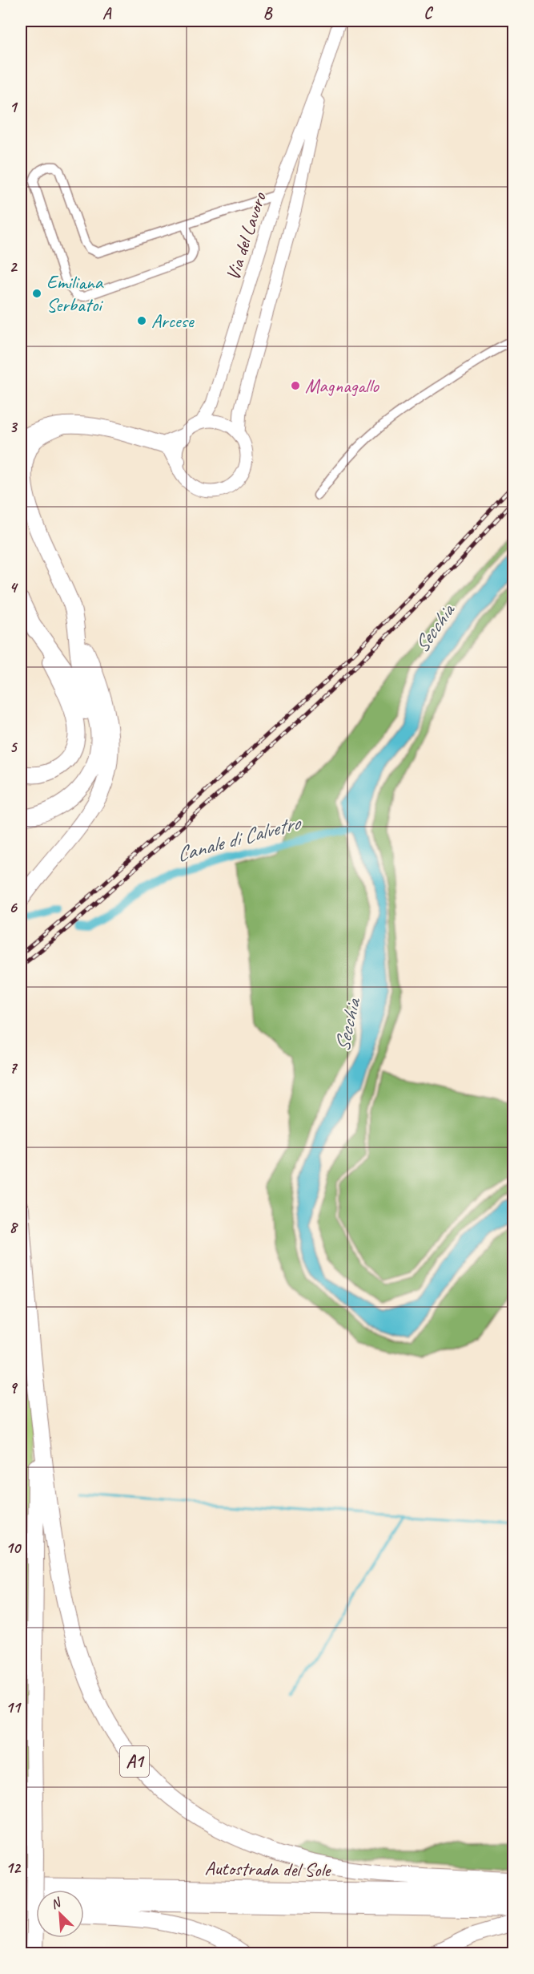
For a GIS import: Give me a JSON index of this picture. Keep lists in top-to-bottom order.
{
  "streets": {
    "highway": ["A1", "Autostrada del Sole"],
    "main road": ["Via del Lavoro"]
  },
  "water": ["Secchia", "Canale di Calvetro"],
  "places": ["Emiliana Serbatoi", "Arcese", "Magnagallo"],
  "north": "top left",
  "grid": {
    "columns": ["A", "B", "C"],
    "rows": [
      "1",
      "2",
      "3",
      "4",
      "5",
      "6",
      "7",
      "8",
      "9",
      "10",
      "11",
      "12"
    ]
  }
}
